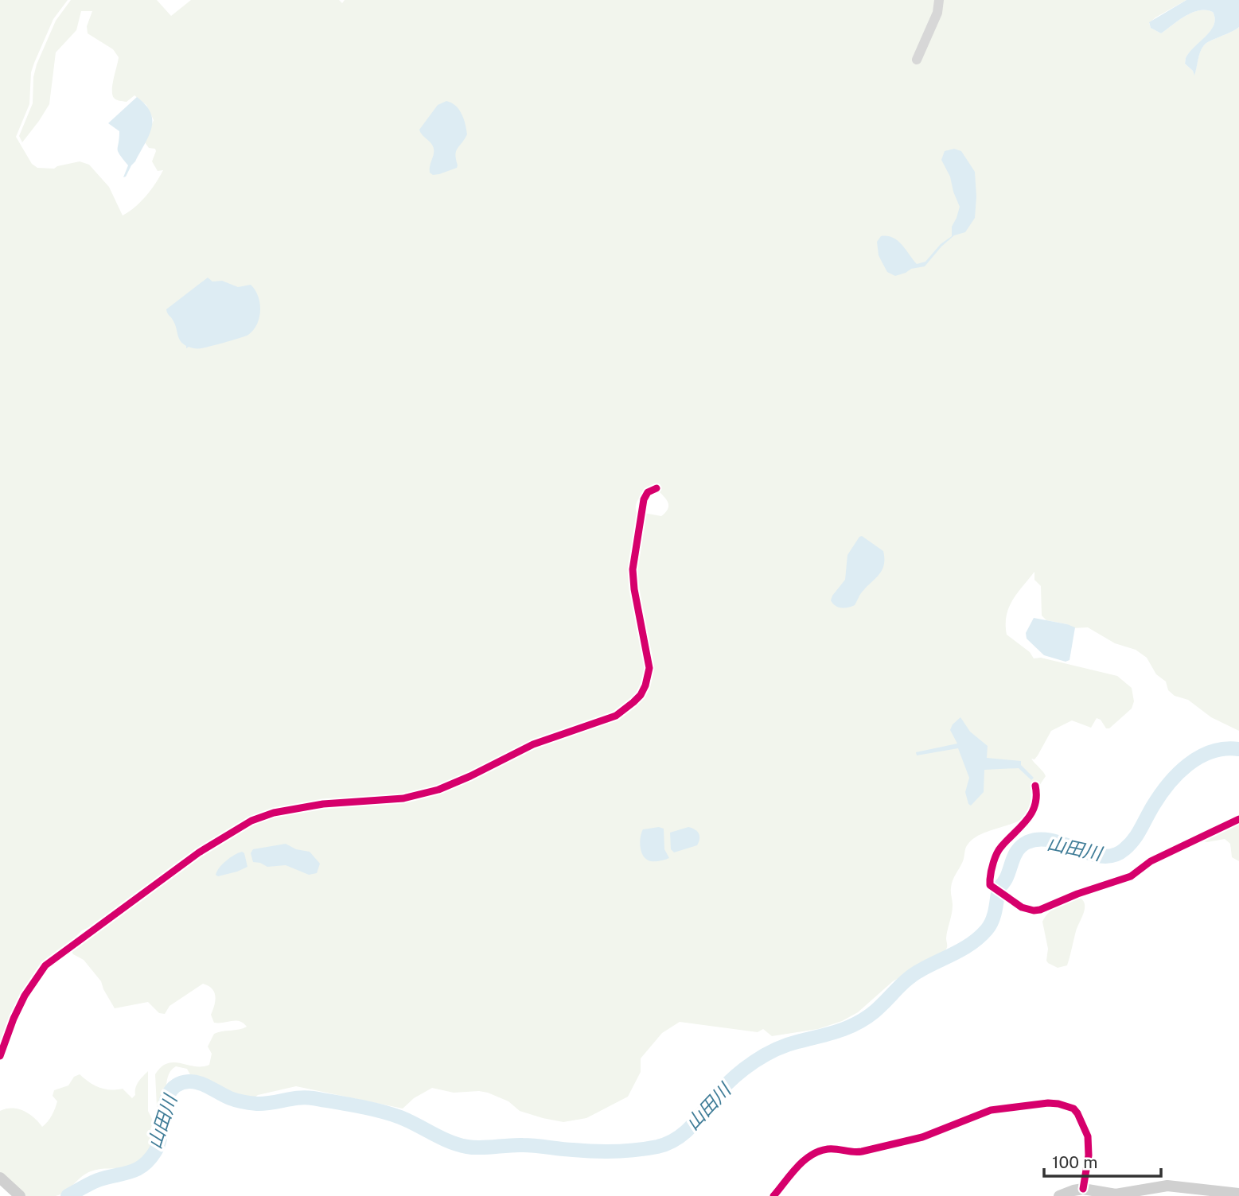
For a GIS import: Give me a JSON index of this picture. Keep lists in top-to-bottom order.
{
  "water": ["山田川"],
  "scale_bar": "100 m"
}
